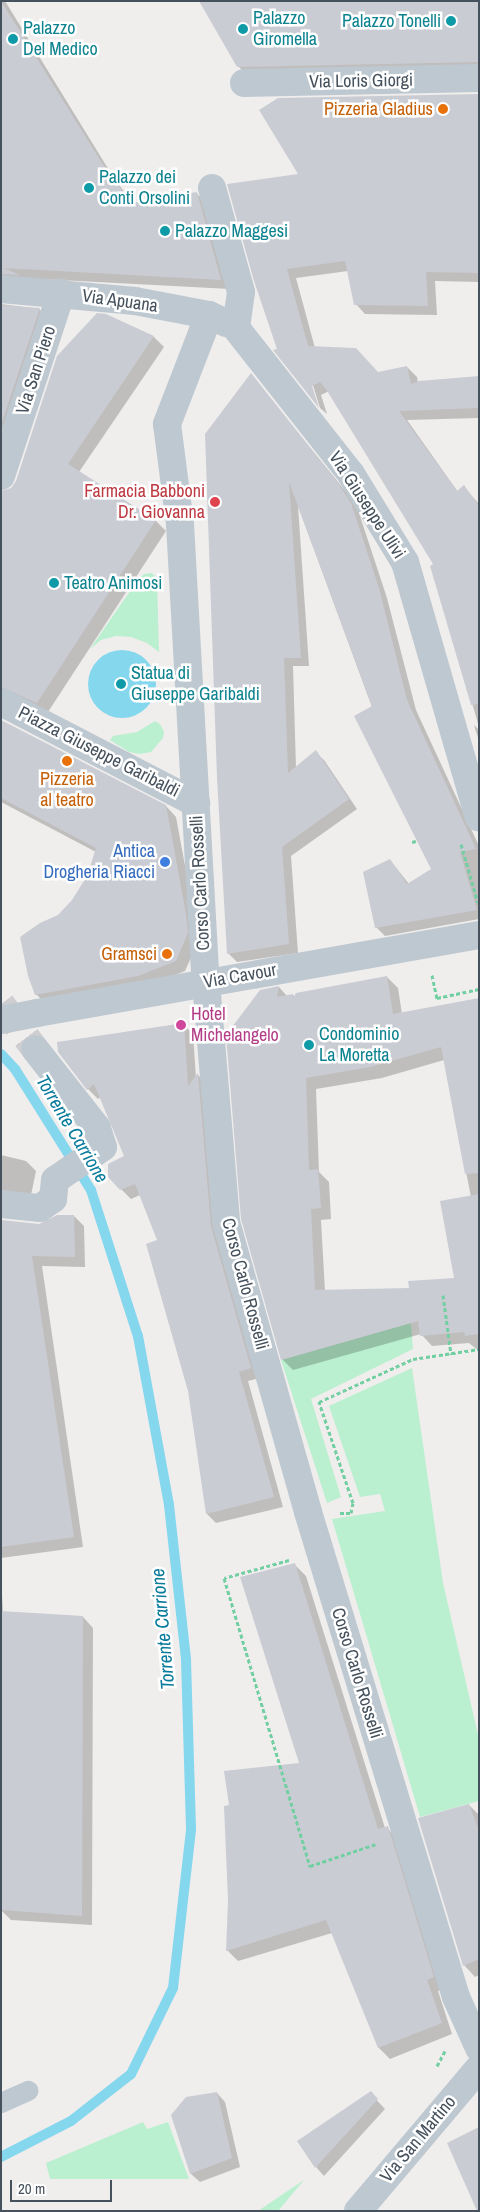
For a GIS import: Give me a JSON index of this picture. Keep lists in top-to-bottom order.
{
  "streets": {
    "street": [
      "Via Loris Giorgi",
      "Via Apuana",
      "Via San Piero",
      "Via Giuseppe Ulivi",
      "Piazza Giuseppe Garibaldi",
      "Corso Carlo Rosselli",
      "Via Cavour",
      "Via San Martino"
    ]
  },
  "crossings": [
    ["Via Apuana", "Via San Piero"],
    ["Via Apuana", "Via Giuseppe Ulivi"],
    ["Via Apuana", "Corso Carlo Rosselli"],
    ["Piazza Giuseppe Garibaldi", "Corso Carlo Rosselli"],
    ["Corso Carlo Rosselli", "Via Cavour"]
  ],
  "water": ["Torrente Carrione"],
  "places": [
    "Palazzo Tonelli",
    "Palazzo Giromella",
    "Palazzo Del Medico",
    "Pizzeria Gladius",
    "Palazzo dei Conti Orsolini",
    "Palazzo Maggesi",
    "Farmacia Babboni Dr. Giovanna",
    "Teatro Animosi",
    "Statua di Giuseppe Garibaldi",
    "Pizzeria al teatro",
    "Antica Drogheria Riacci",
    "Gramsci",
    "Hotel Michelangelo",
    "Condominio La Moretta"
  ],
  "scale_bar": "20 m"
}
